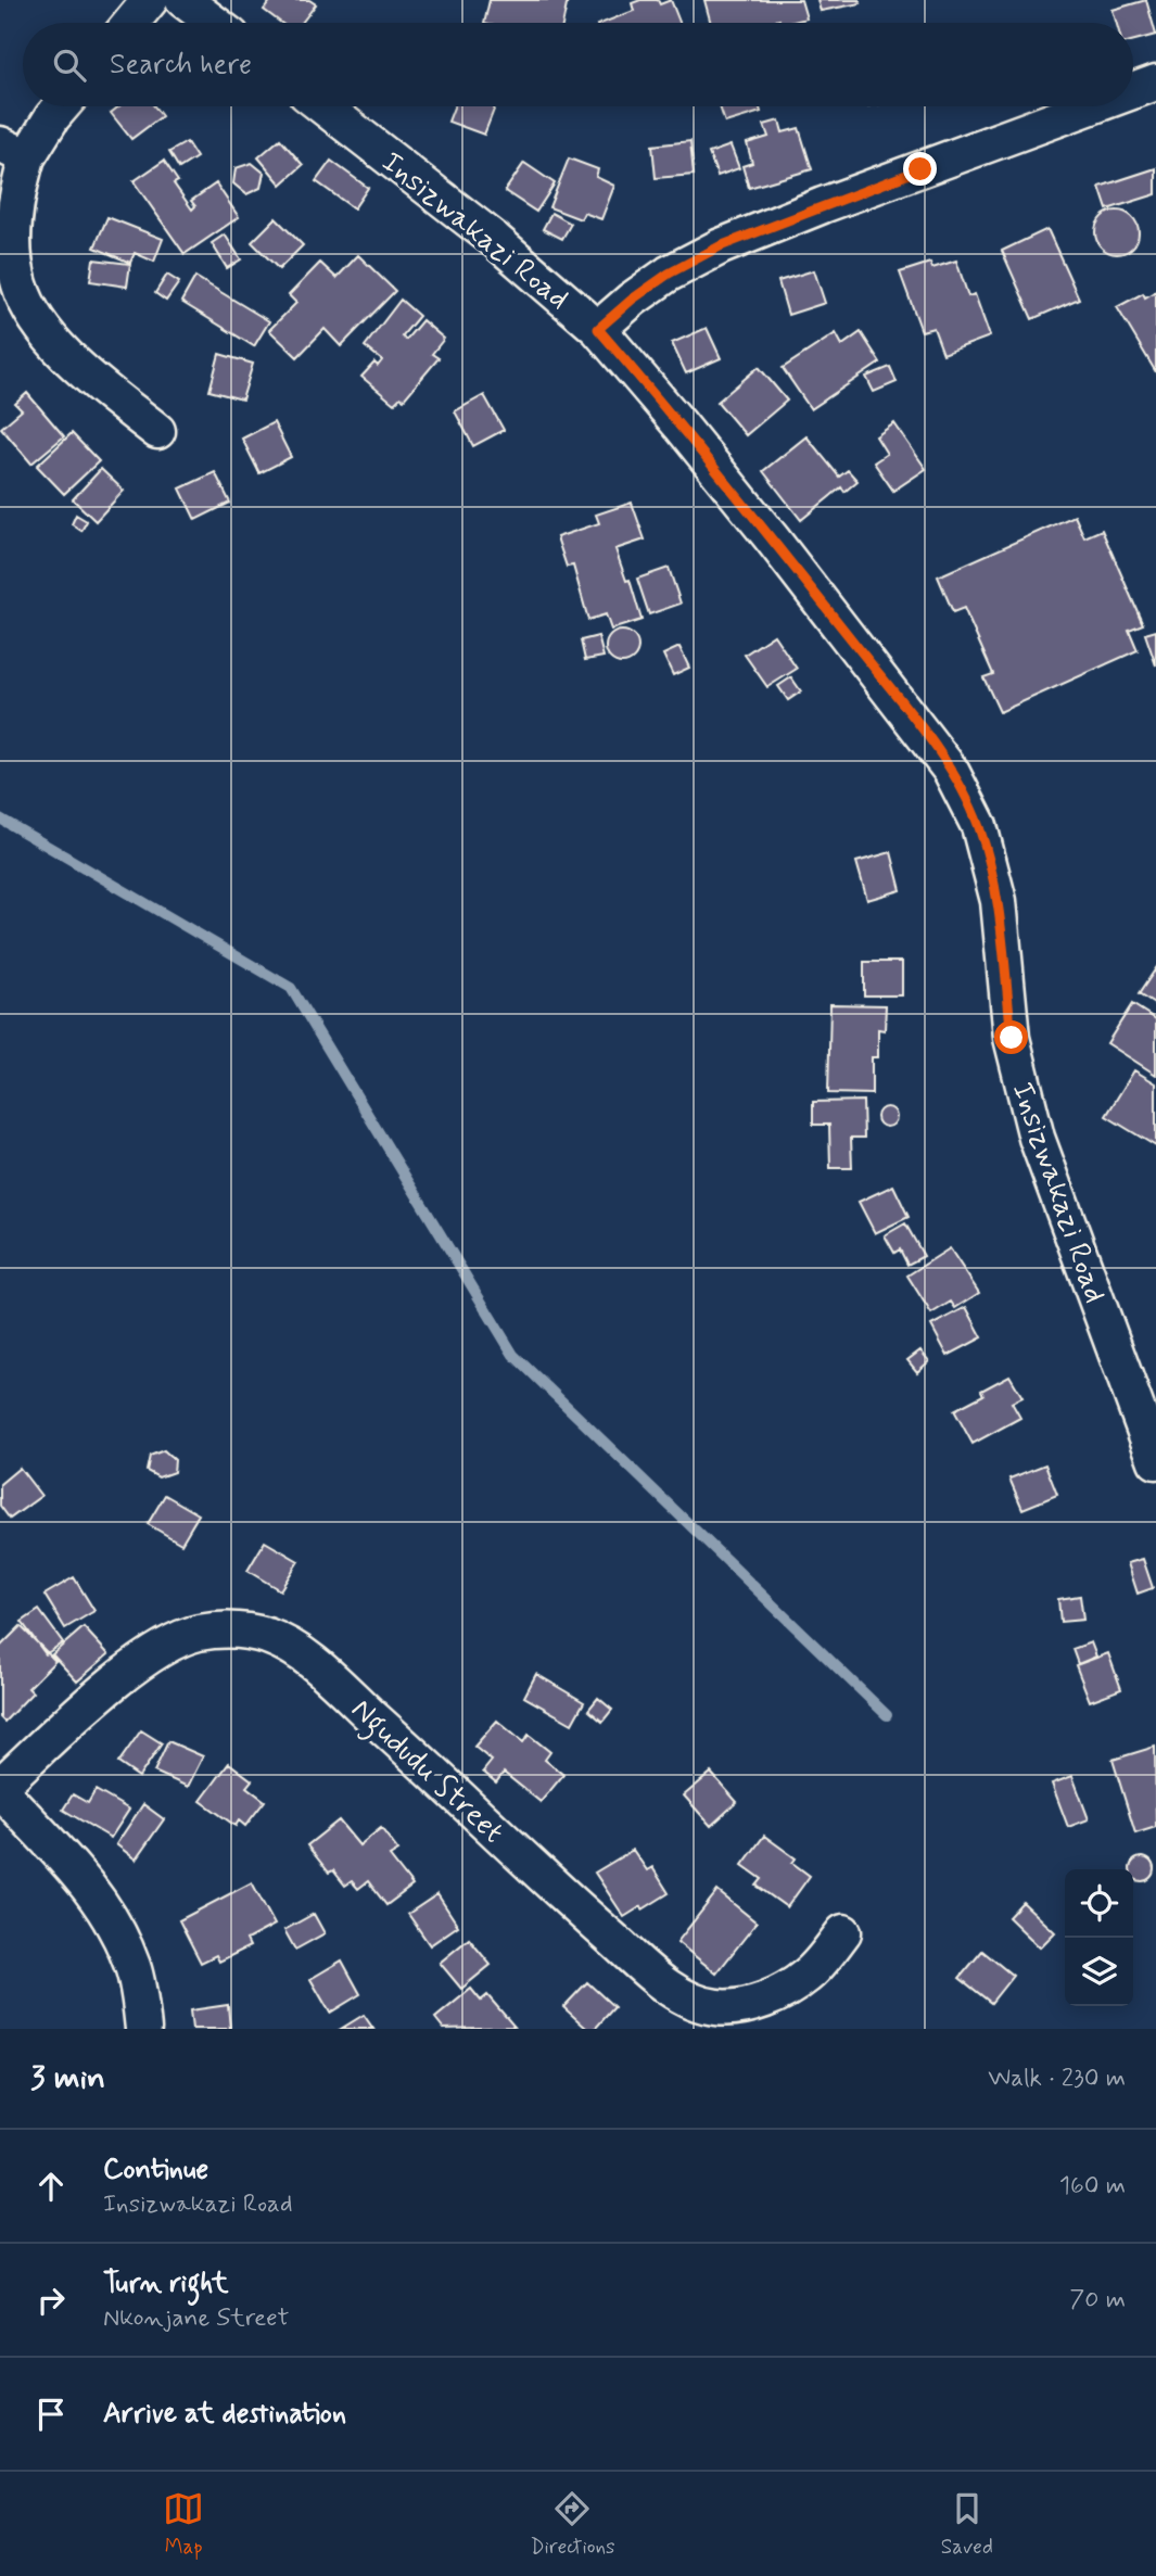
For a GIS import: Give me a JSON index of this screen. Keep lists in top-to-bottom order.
{
  "streets": {
    "street": ["Insizwakazi Road", "Ngududu Street"]
  },
  "page": {
    "search": "Search here",
    "heading": ["3 min", "Walk · 230 m"],
    "list": [
      ["Continue", "Insizwakazi Road", "160 m"],
      ["Turn right", "Nkonjane Street", "70 m"],
      "Arrive at destination"
    ],
    "nav": ["Map", "Directions", "Saved"]
  }
}
